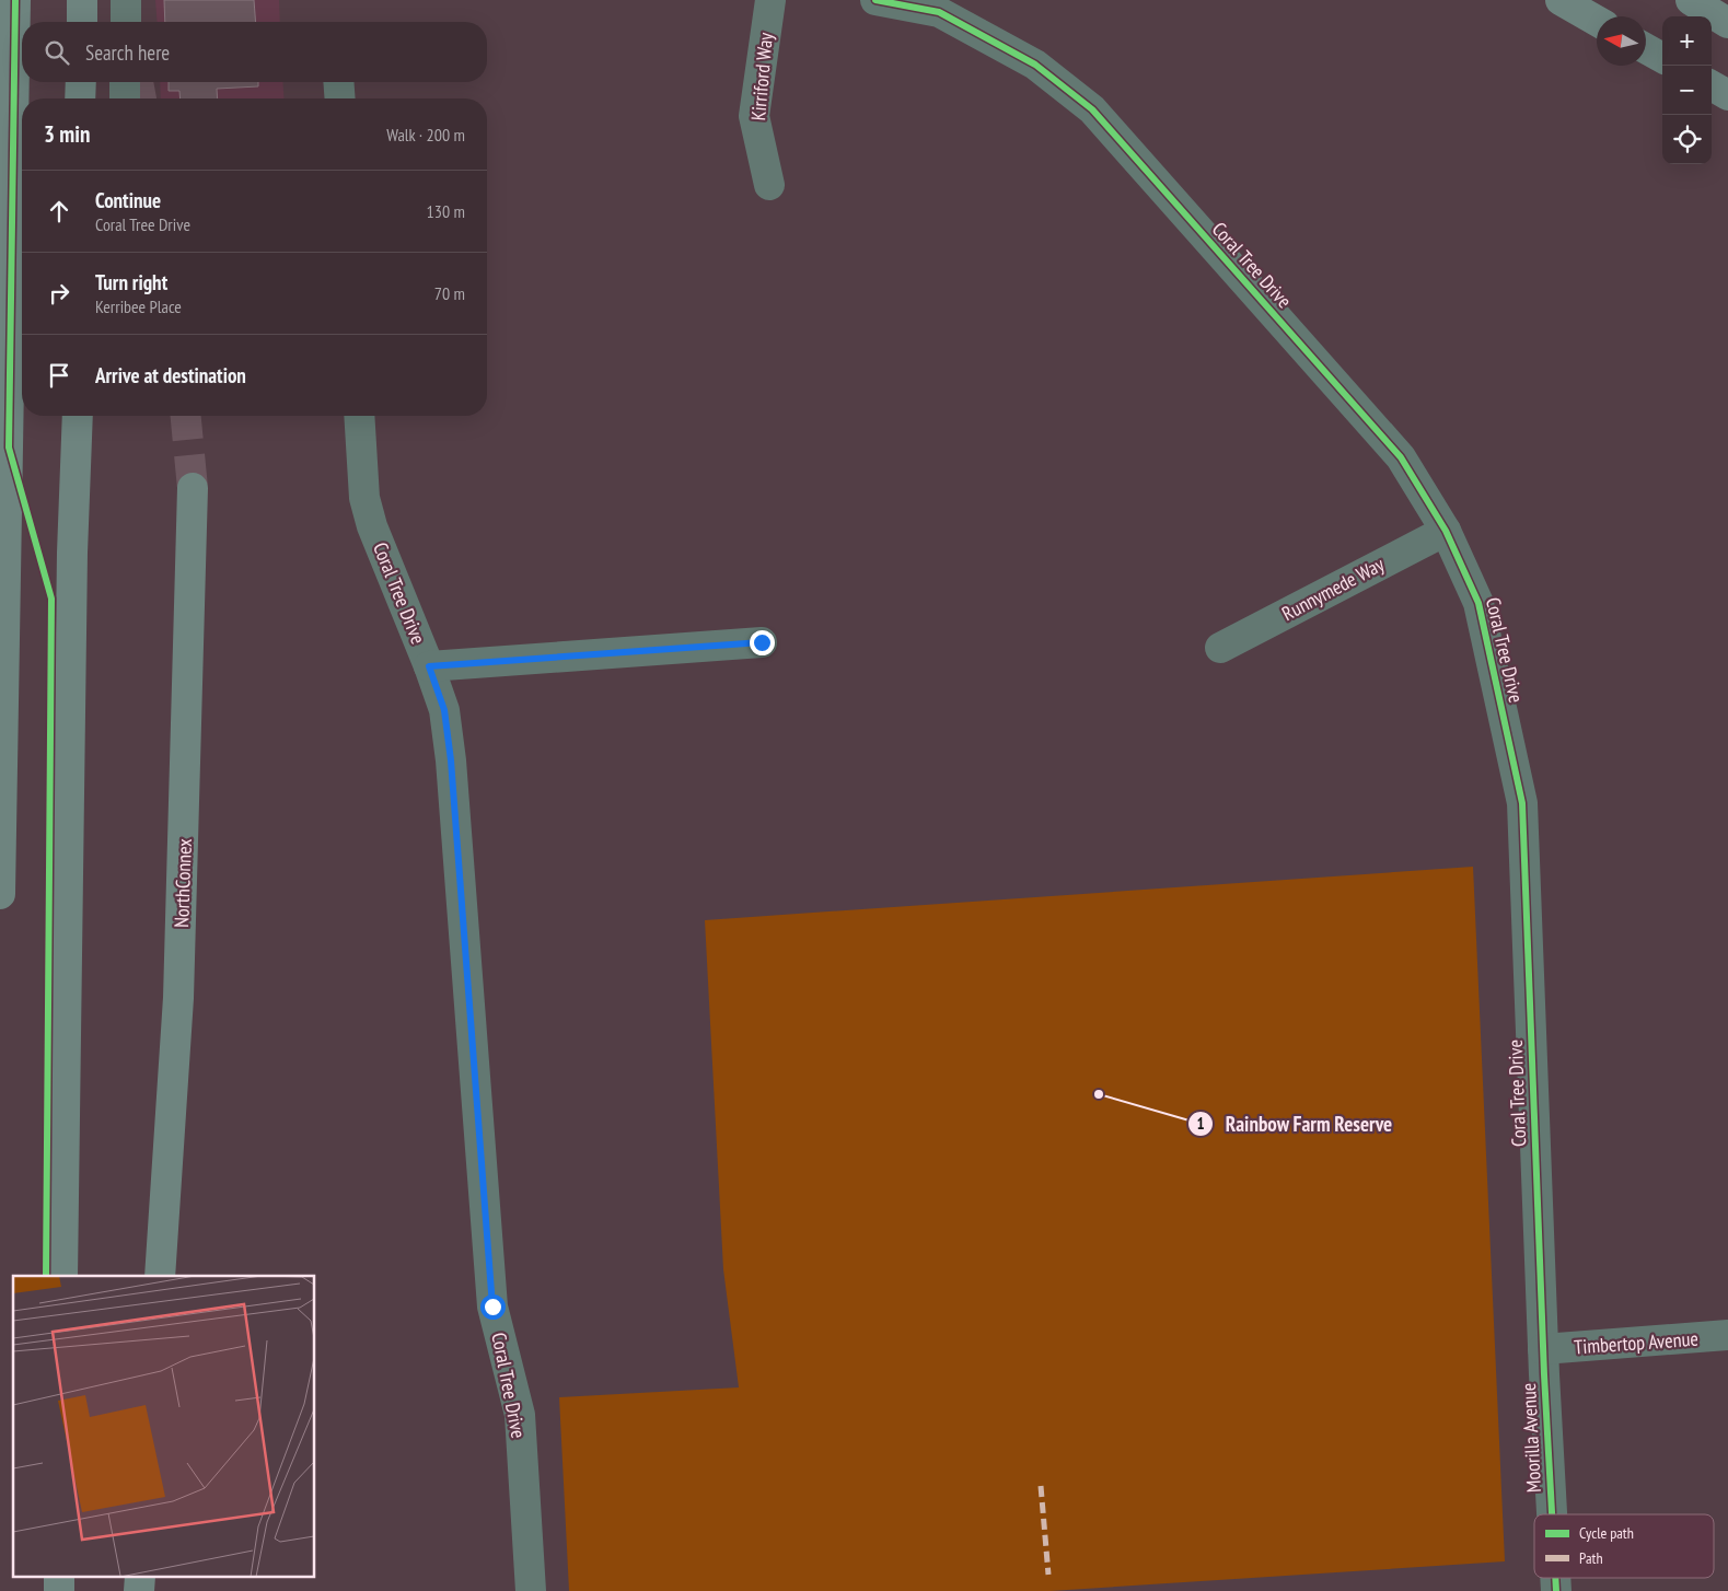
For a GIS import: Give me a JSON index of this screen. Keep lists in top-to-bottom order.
{
  "streets": {
    "highway": ["NorthConnex"],
    "street": [
      "Kirriford Way",
      "Coral Tree Drive",
      "Runnymede Way",
      "Timbertop Avenue",
      "Moorilla Avenue"
    ]
  },
  "crossings": [
    ["Coral Tree Drive", "Runnymede Way"],
    ["Coral Tree Drive", "Timbertop Avenue"],
    ["Coral Tree Drive", "Moorilla Avenue"],
    ["Timbertop Avenue", "Moorilla Avenue"]
  ],
  "places": ["Rainbow Farm Reserve"],
  "legend": ["Cycle path", "Path"],
  "north": "left",
  "page": {
    "map_buttons": ["+", "−"],
    "search": "Search here",
    "heading": ["3 min", "Walk · 200 m"],
    "list": [
      ["Continue", "Coral Tree Drive", "130 m"],
      ["Turn right", "Kerribee Place", "70 m"],
      "Arrive at destination"
    ]
  }
}
